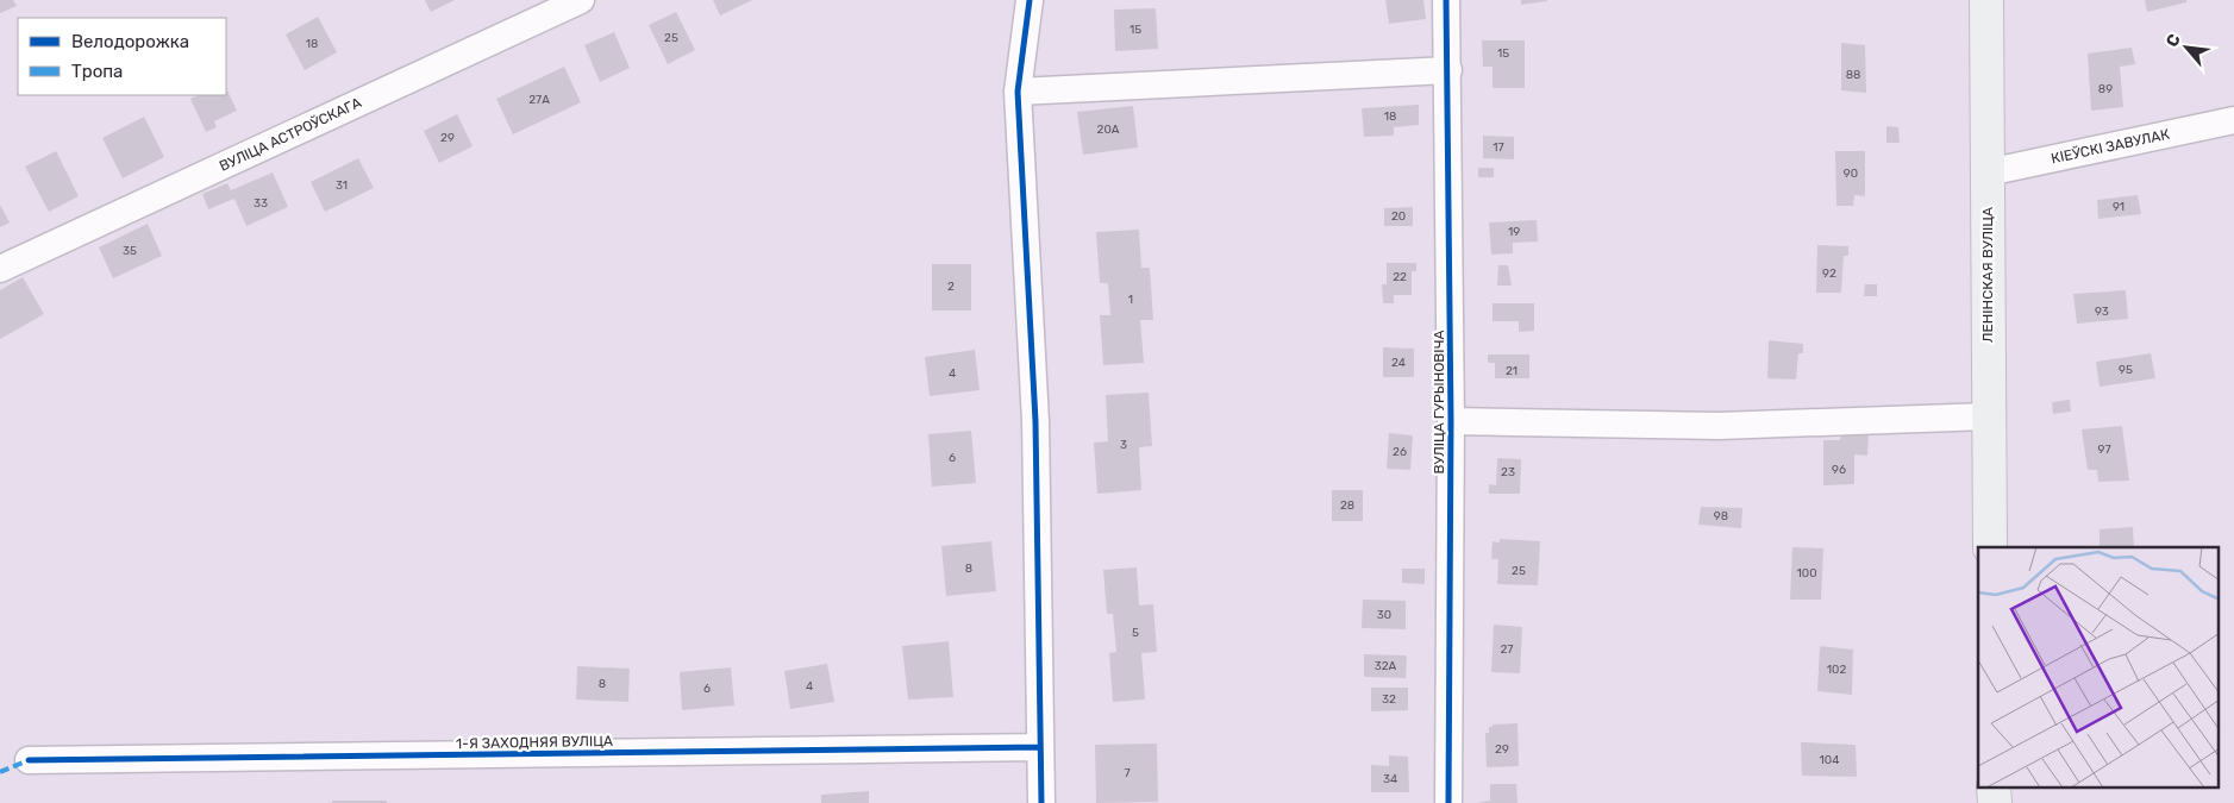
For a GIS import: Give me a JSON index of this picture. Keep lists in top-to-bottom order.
{
  "streets": {
    "main road": ["ЛЕНІНСКАЯ ВУЛІЦА"],
    "street": [
      "ВУЛІЦА АСТРОЎСКАГА",
      "КІЕЎСКІ ЗАВУЛАК",
      "ВУЛІЦА ГУРЫНОВІЧА",
      "1-Я ЗАХОДНЯЯ ВУЛІЦА"
    ]
  },
  "crossings": [
    ["КІЕЎСКІ ЗАВУЛАК", "ЛЕНІНСКАЯ ВУЛІЦА"]
  ],
  "house_numbers": [
    "15",
    "25",
    "18",
    "15",
    "88",
    "89",
    "27А",
    "18",
    "20А",
    "29",
    "17",
    "90",
    "31",
    "33",
    "91",
    "20",
    "19",
    "35",
    "92",
    "22",
    "2",
    "1",
    "93",
    "24",
    "95",
    "21",
    "4",
    "3",
    "97",
    "26",
    "6",
    "96",
    "23",
    "28",
    "98",
    "8",
    "25",
    "100",
    "30",
    "5",
    "27",
    "32А",
    "102",
    "8",
    "4",
    "6",
    "32",
    "29",
    "104",
    "7",
    "34"
  ],
  "legend": ["Велодорожка", "Тропа"],
  "north": "top left"
}
